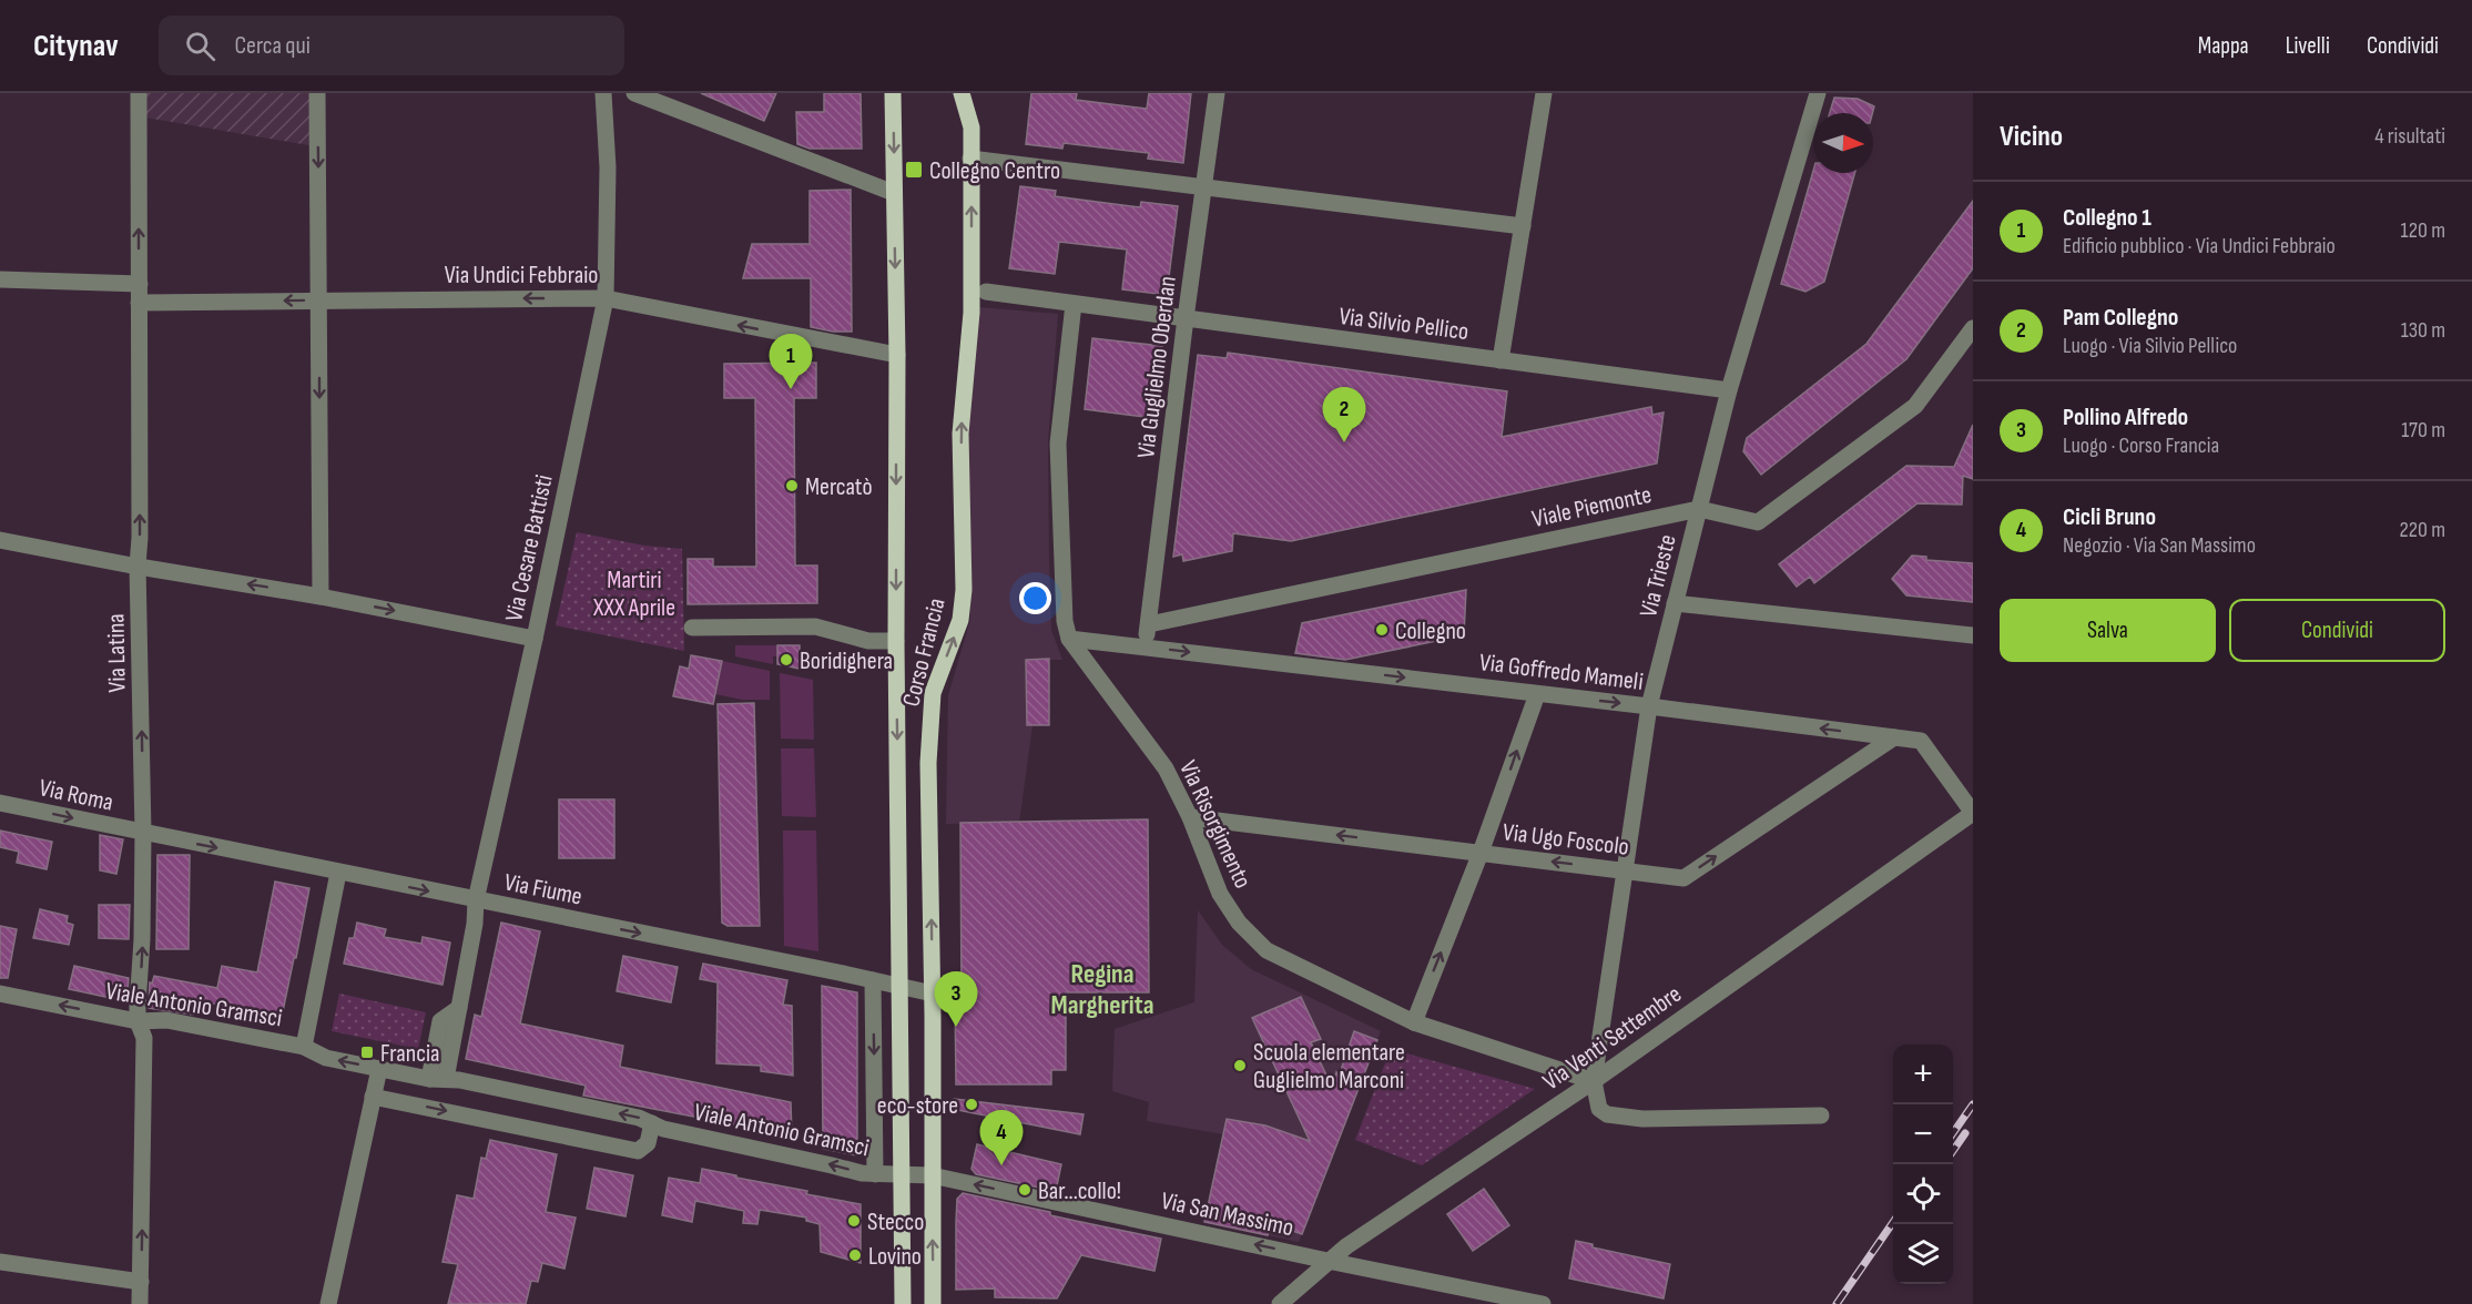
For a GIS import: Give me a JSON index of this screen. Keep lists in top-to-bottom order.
{
  "streets": {
    "main road": ["Corso Francia"],
    "street": [
      "Via Undici Febbraio",
      "Via Silvio Pellico",
      "Via Guglielmo Oberdan",
      "Viale Piemonte",
      "Via Cesare Battisti",
      "Via Trieste",
      "Via Latina",
      "Via Goffredo Mameli",
      "Via Roma",
      "Via Risorgimento",
      "Via Ugo Foscolo",
      "Via Fiume",
      "Viale Antonio Gramsci",
      "Via Venti Settembre",
      "Via San Massimo"
    ]
  },
  "crossings": [
    ["Via Undici Febbraio", "Via Cesare Battisti"],
    ["Via Undici Febbraio", "Corso Francia"],
    ["Via Undici Febbraio", "Via Latina"],
    ["Via Silvio Pellico", "Via Guglielmo Oberdan"],
    ["Via Silvio Pellico", "Via Trieste"],
    ["Via Silvio Pellico", "Via Risorgimento"],
    ["Via Guglielmo Oberdan", "Viale Piemonte"],
    ["Via Guglielmo Oberdan", "Via Goffredo Mameli"],
    ["Viale Piemonte", "Via Trieste"],
    ["Via Cesare Battisti", "Via Fiume"],
    ["Via Cesare Battisti", "Viale Antonio Gramsci"],
    ["Via Trieste", "Via Goffredo Mameli"],
    ["Via Trieste", "Via Risorgimento"],
    ["Via Trieste", "Via Ugo Foscolo"],
    ["Via Trieste", "Via Venti Settembre"],
    ["Corso Francia", "Via Fiume"],
    ["Corso Francia", "Viale Antonio Gramsci"],
    ["Corso Francia", "Via San Massimo"],
    ["Via Latina", "Via Roma"],
    ["Via Latina", "Via Fiume"],
    ["Via Latina", "Viale Antonio Gramsci"],
    ["Via Goffredo Mameli", "Via Risorgimento"],
    ["Via Goffredo Mameli", "Via Ugo Foscolo"],
    ["Via Goffredo Mameli", "Via Venti Settembre"],
    ["Via Roma", "Via Fiume"],
    ["Via Risorgimento", "Via Ugo Foscolo"],
    ["Via Risorgimento", "Via Venti Settembre"],
    ["Viale Antonio Gramsci", "Via San Massimo"],
    ["Via Venti Settembre", "Via San Massimo"]
  ],
  "one_way": [
    "Via Undici Febbraio",
    "Via Latina",
    "Via Roma",
    "Via Fiume",
    "Via San Massimo"
  ],
  "districts": ["Regina Margherita"],
  "parks": ["Martiri XXX Aprile"],
  "places": {
    "transit": ["Collegno Centro", "Francia"],
    "other": [
      "Mercatò",
      "Collegno",
      "Boridighera",
      "Scuola elementare Guglielmo Marconi",
      "eco-store",
      "Bar...collo!",
      "Stecco",
      "Lovino"
    ]
  },
  "north": "right",
  "page": {
    "header": "Citynav",
    "search": "Cerca qui",
    "nav": ["Mappa", "Livelli", "Condividi"],
    "heading": ["Vicino", "4 risultati"],
    "list": [
      {
        "mark": "1",
        "name": "Collegno 1",
        "note": "Edificio pubblico · Via Undici Febbraio",
        "value": "120 m"
      },
      {
        "mark": "2",
        "name": "Pam Collegno",
        "note": "Luogo · Via Silvio Pellico",
        "value": "130 m"
      },
      {
        "mark": "3",
        "name": "Pollino Alfredo",
        "note": "Luogo · Corso Francia",
        "value": "170 m"
      },
      {
        "mark": "4",
        "name": "Cicli Bruno",
        "note": "Negozio · Via San Massimo",
        "value": "220 m"
      }
    ],
    "pins": [
      "1",
      "2",
      "3",
      "4"
    ],
    "buttons": ["Salva", "Condividi"],
    "map_buttons": ["+", "−"]
  }
}
